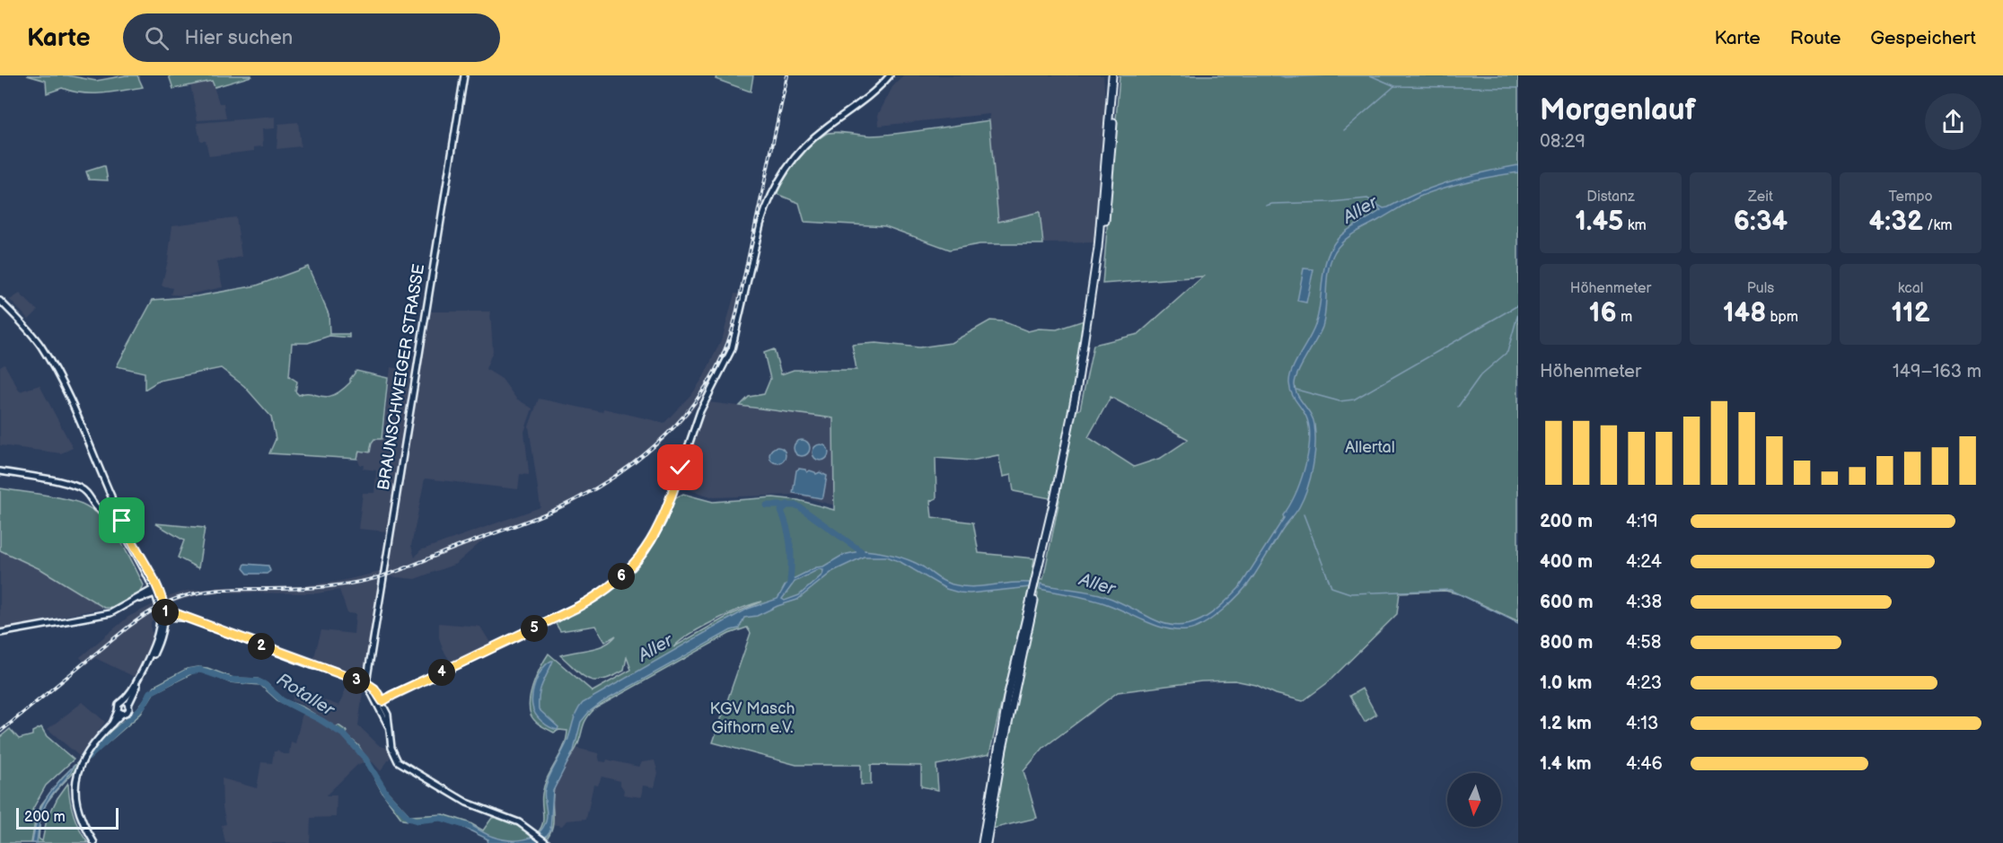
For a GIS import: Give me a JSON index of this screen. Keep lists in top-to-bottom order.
{
  "streets": {
    "street": ["BRAUNSCHWEIGER STRASSE"]
  },
  "water": ["Aller", "Rotaller"],
  "parks": ["Allertal", "KGV Masch Gifhorn e.V."],
  "scale_bar": "200 m",
  "north": "bottom",
  "page": {
    "header": "Karte",
    "search": "Hier suchen",
    "nav": ["Karte", "Route", "Gespeichert"],
    "heading": ["Morgenlauf", "08:29"],
    "stats": [
      ["Distanz", "1.45 km"],
      ["Zeit", "6:34"],
      ["Tempo", "4:32 /km"],
      ["Höhenmeter", "16 m"],
      ["Puls", "148 bpm"],
      ["kcal", "112"]
    ],
    "chart": ["Höhenmeter", "149–163 m"],
    "list": [
      {
        "name": "200 m",
        "note": "4:19"
      },
      {
        "name": "400 m",
        "note": "4:24"
      },
      {
        "name": "600 m",
        "note": "4:38"
      },
      {
        "name": "800 m",
        "note": "4:58"
      },
      {
        "name": "1.0 km",
        "note": "4:23"
      },
      {
        "name": "1.2 km",
        "note": "4:13"
      },
      {
        "name": "1.4 km",
        "note": "4:46"
      }
    ],
    "pins": [
      "6",
      "1",
      "5",
      "2",
      "4",
      "3"
    ],
    "scale": "200 m"
  }
}
